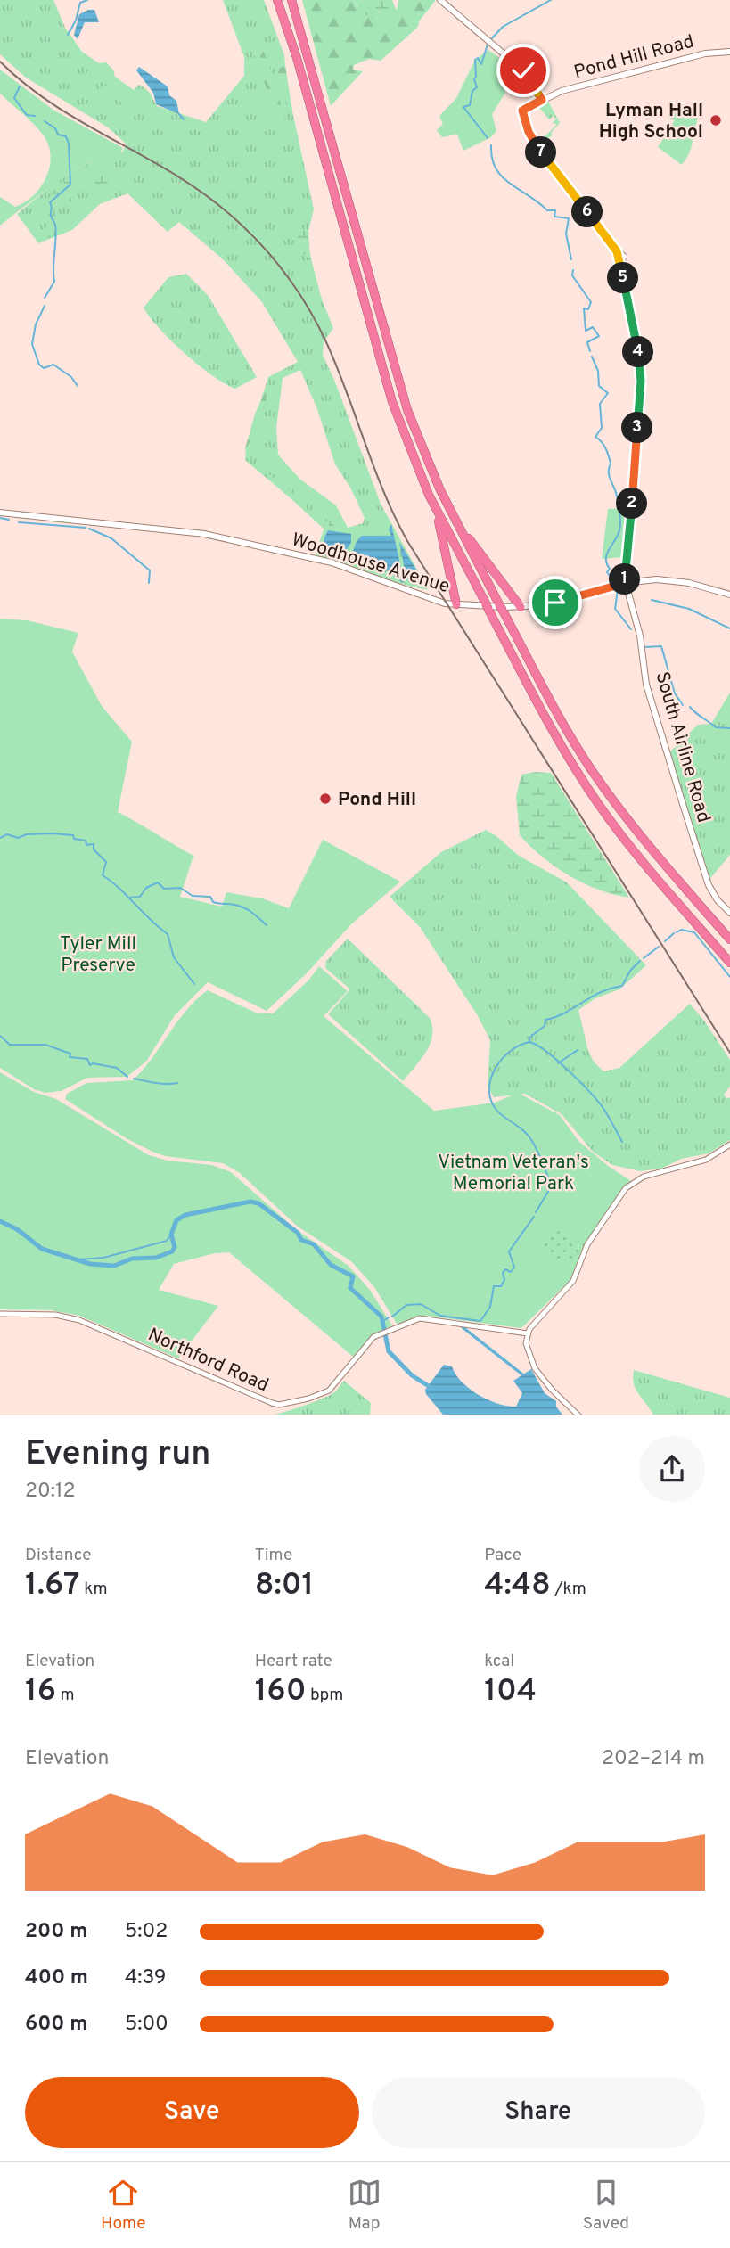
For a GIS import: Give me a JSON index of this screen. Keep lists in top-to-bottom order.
{
  "streets": {
    "main road": ["Pond Hill Road", "Woodhouse Avenue", "South Airline Road"],
    "street": ["Northford Road"]
  },
  "crossings": [
    ["Pond Hill Road", "South Airline Road"],
    ["Woodhouse Avenue", "South Airline Road"]
  ],
  "parks": ["Tyler Mill Preserve", "Vietnam Veteran's Memorial Park"],
  "places": ["Lyman Hall High School", "Pond Hill"],
  "page": {
    "pins": [
      "7",
      "6",
      "5",
      "4",
      "3",
      "2",
      "1"
    ],
    "heading": ["Evening run", "20:12"],
    "stats": [
      ["Distance", "1.67 km"],
      ["Time", "8:01"],
      ["Pace", "4:48 /km"],
      ["Elevation", "16 m"],
      ["Heart rate", "160 bpm"],
      ["kcal", "104"]
    ],
    "chart": ["Elevation", "202–214 m"],
    "list": [
      {
        "name": "200 m",
        "note": "5:02"
      },
      {
        "name": "400 m",
        "note": "4:39"
      },
      {
        "name": "600 m",
        "note": "5:00"
      }
    ],
    "buttons": ["Save", "Share"],
    "tabs": ["Home", "Map", "Saved"]
  }
}
